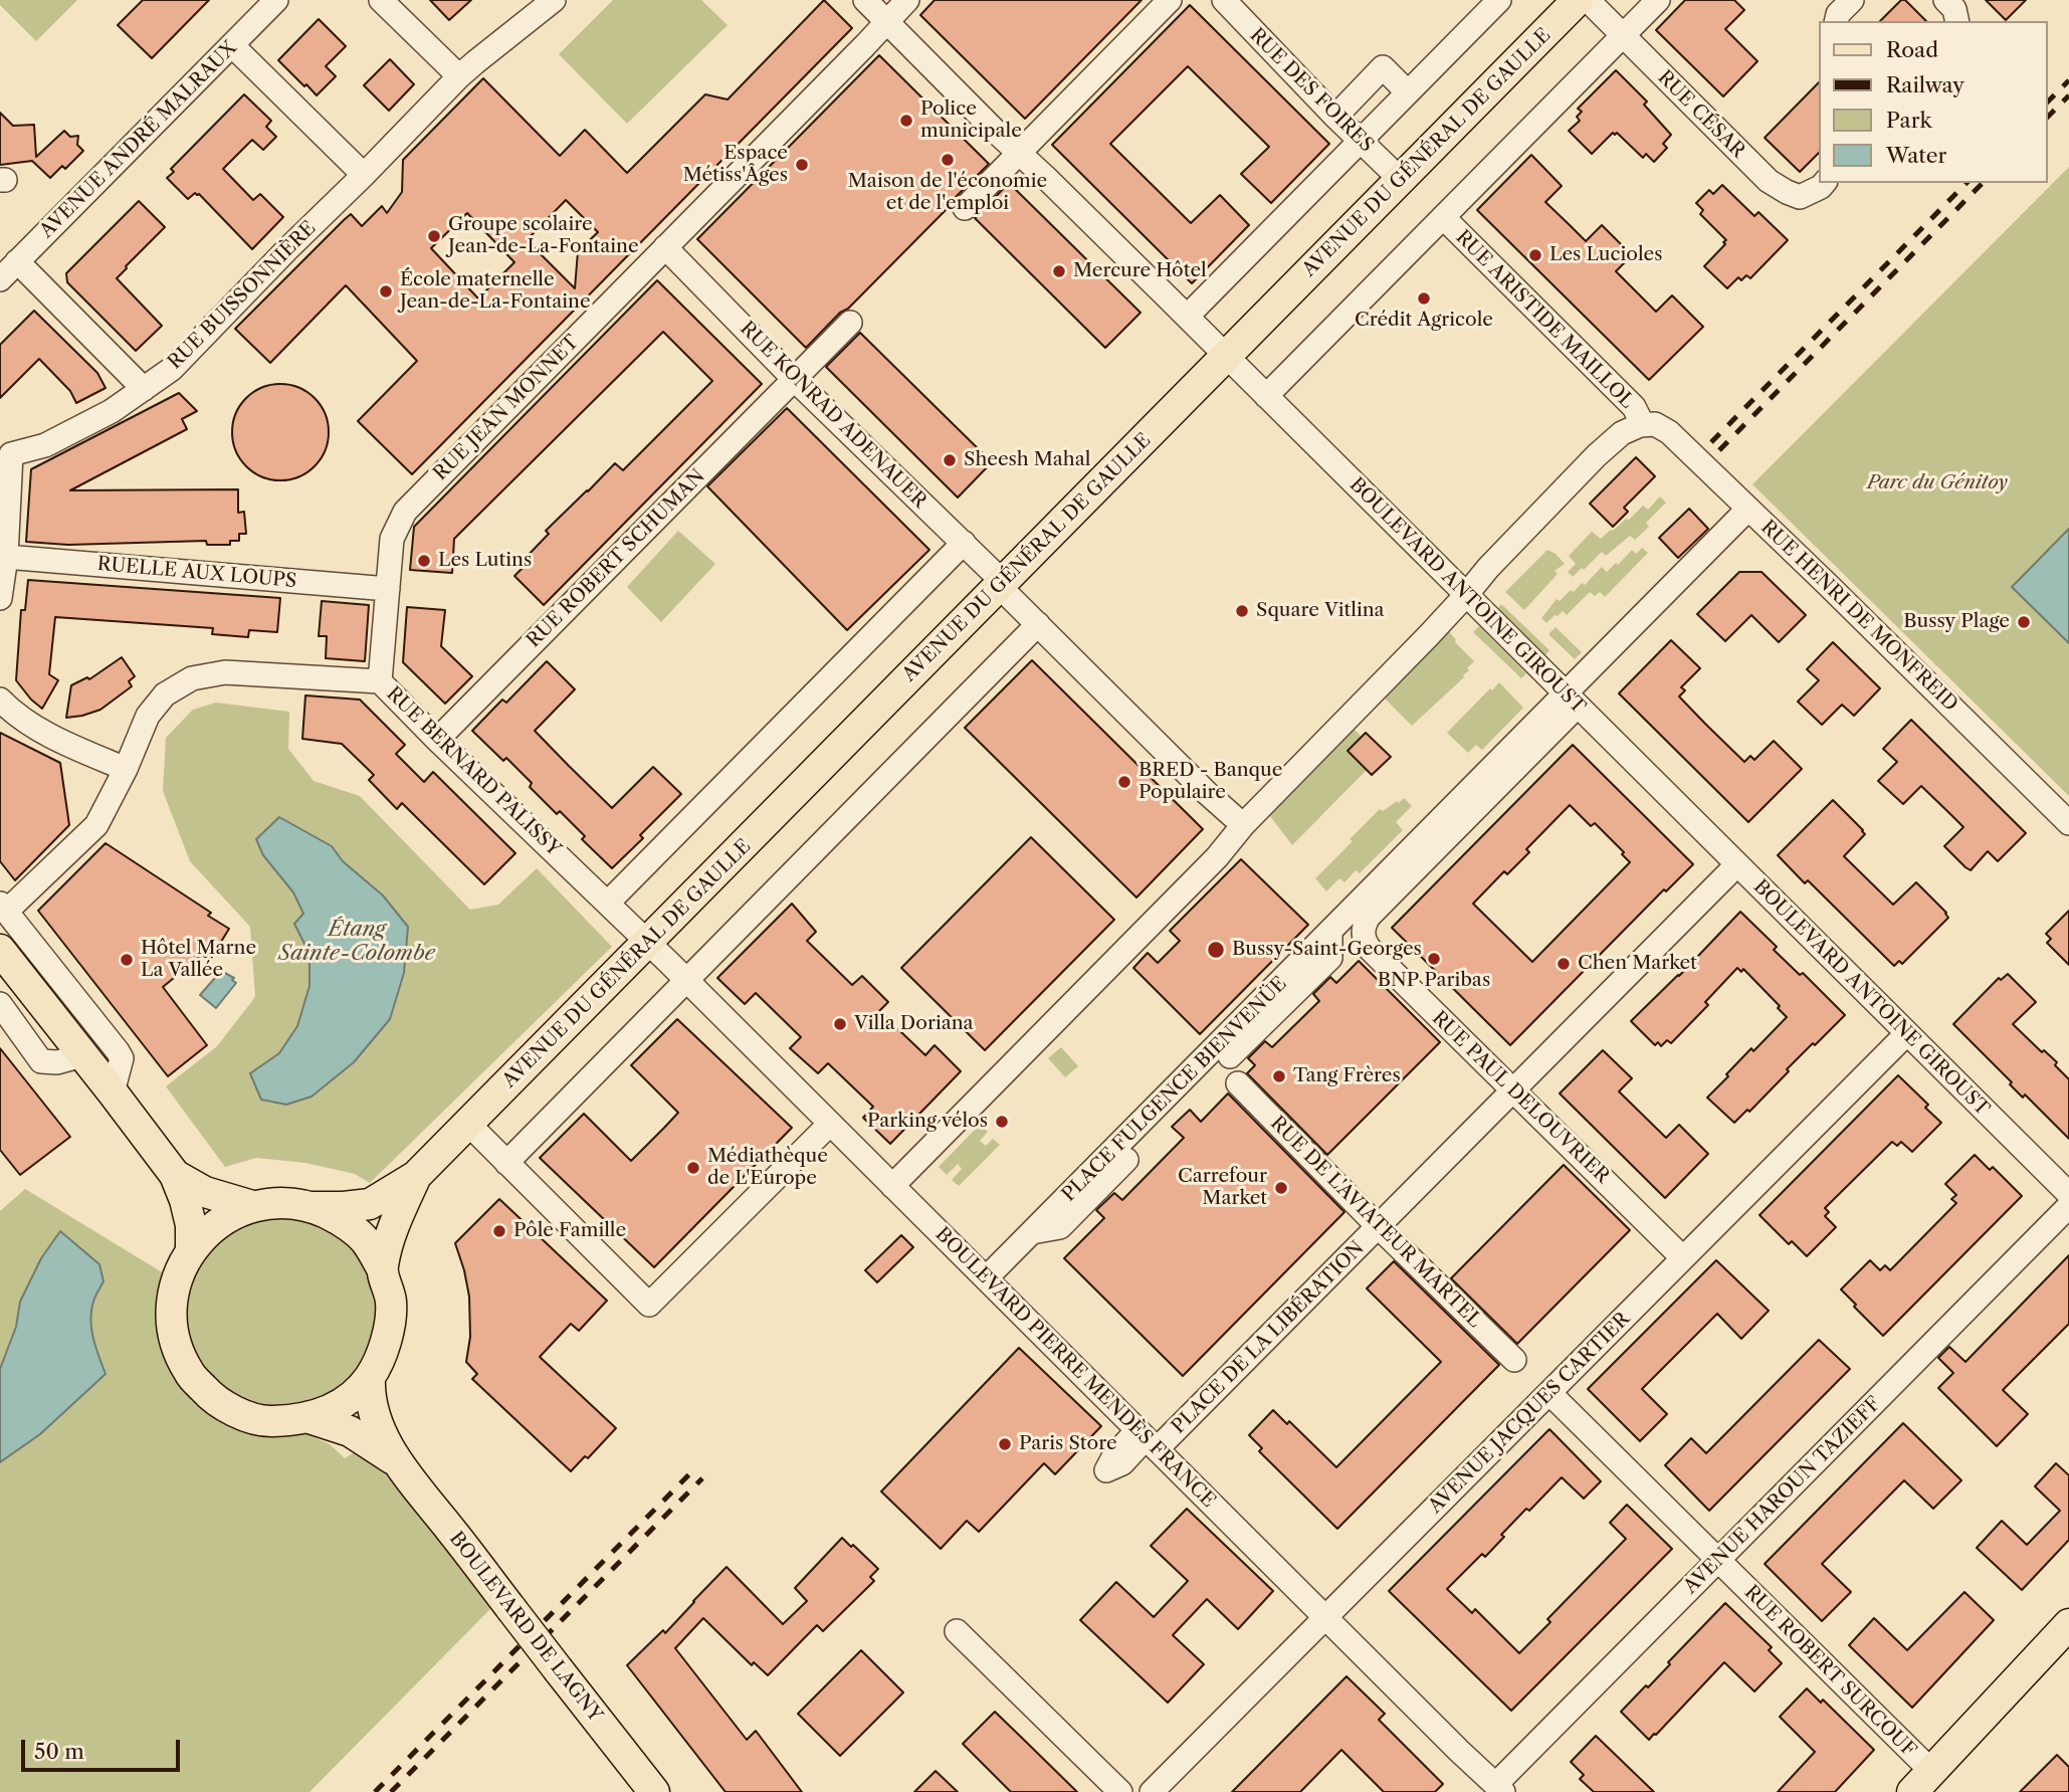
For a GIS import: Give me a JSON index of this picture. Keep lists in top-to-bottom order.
{
  "streets": {
    "main road": ["AVENUE DU GÉNÉRAL DE GAULLE", "BOULEVARD DE LAGNY"],
    "street": [
      "RUE DES FOIRES",
      "RUE CÉSAR",
      "AVENUE ANDRÉ MALRAUX",
      "RUE BUISSONNIÈRE",
      "RUE ARISTIDE MAILLOL",
      "RUE JEAN MONNET",
      "RUE KONRAD ADENAUER",
      "RUE ROBERT SCHUMAN",
      "RUELLE AUX LOUPS",
      "BOULEVARD ANTOINE GIROUST",
      "RUE HENRI DE MONFREID",
      "RUE BERNARD PALISSY",
      "PLACE FULGENCE BIENVENÜE",
      "RUE PAUL DELOUVRIER",
      "RUE DE L'AVIATEUR MARTEL",
      "PLACE DE LA LIBÉRATION",
      "BOULEVARD PIERRE MENDÈS FRANCE",
      "AVENUE JACQUES CARTIER",
      "AVENUE HAROUN TAZIEFF",
      "RUE ROBERT SURCOUF"
    ]
  },
  "crossings": [
    ["RUE DES FOIRES", "AVENUE DU GÉNÉRAL DE GAULLE"],
    ["AVENUE DU GÉNÉRAL DE GAULLE", "RUE KONRAD ADENAUER"],
    ["AVENUE DU GÉNÉRAL DE GAULLE", "BOULEVARD ANTOINE GIROUST"],
    ["AVENUE DU GÉNÉRAL DE GAULLE", "RUE BERNARD PALISSY"],
    ["AVENUE DU GÉNÉRAL DE GAULLE", "BOULEVARD PIERRE MENDÈS FRANCE"],
    ["AVENUE DU GÉNÉRAL DE GAULLE", "BOULEVARD DE LAGNY"],
    ["RUE BUISSONNIÈRE", "RUELLE AUX LOUPS"],
    ["RUE ARISTIDE MAILLOL", "RUE HENRI DE MONFREID"],
    ["RUE JEAN MONNET", "RUE KONRAD ADENAUER"],
    ["RUE JEAN MONNET", "RUELLE AUX LOUPS"],
    ["RUE JEAN MONNET", "BOULEVARD ANTOINE GIROUST"],
    ["RUE JEAN MONNET", "RUE BERNARD PALISSY"],
    ["RUE KONRAD ADENAUER", "RUE ROBERT SCHUMAN"],
    ["RUE ROBERT SCHUMAN", "RUE BERNARD PALISSY"],
    ["BOULEVARD ANTOINE GIROUST", "PLACE FULGENCE BIENVENÜE"],
    ["BOULEVARD ANTOINE GIROUST", "PLACE DE LA LIBÉRATION"],
    ["BOULEVARD ANTOINE GIROUST", "AVENUE JACQUES CARTIER"],
    ["RUE HENRI DE MONFREID", "PLACE FULGENCE BIENVENÜE"],
    ["RUE BERNARD PALISSY", "BOULEVARD PIERRE MENDÈS FRANCE"],
    ["PLACE FULGENCE BIENVENÜE", "RUE PAUL DELOUVRIER"],
    ["RUE PAUL DELOUVRIER", "PLACE DE LA LIBÉRATION"],
    ["RUE PAUL DELOUVRIER", "AVENUE JACQUES CARTIER"],
    ["RUE DE L'AVIATEUR MARTEL", "PLACE DE LA LIBÉRATION"],
    ["PLACE DE LA LIBÉRATION", "BOULEVARD PIERRE MENDÈS FRANCE"],
    ["BOULEVARD PIERRE MENDÈS FRANCE", "AVENUE JACQUES CARTIER"],
    ["BOULEVARD PIERRE MENDÈS FRANCE", "AVENUE HAROUN TAZIEFF"],
    ["AVENUE JACQUES CARTIER", "RUE ROBERT SURCOUF"],
    ["AVENUE HAROUN TAZIEFF", "RUE ROBERT SURCOUF"]
  ],
  "water": ["Étang Sainte-Colombe"],
  "parks": ["Parc du Génitoy"],
  "places": [
    "Police municipale",
    "Maison de l'économie et de l'emploi",
    "Espace Métiss'Âges",
    "Groupe scolaire Jean-de-La-Fontaine",
    "Les Lucioles",
    "Mercure Hôtel",
    "École maternelle Jean-de-La-Fontaine",
    "Crédit Agricole",
    "Sheesh Mahal",
    "Les Lutins",
    "Square Vitlina",
    "Bussy Plage",
    "BRED - Banque Populaire",
    "Bussy-Saint-Georges",
    "BNP Paribas",
    "Hôtel Marne La Vallée",
    "Chen Market",
    "Villa Doriana",
    "Tang Frères",
    "Parking vélos",
    "Médiathèque de L'Europe",
    "Carrefour Market",
    "Pôle Famille",
    "Paris Store"
  ],
  "legend": [
    "Road",
    "Railway",
    "Park",
    "Water"
  ],
  "scale_bar": "50 m"
}
